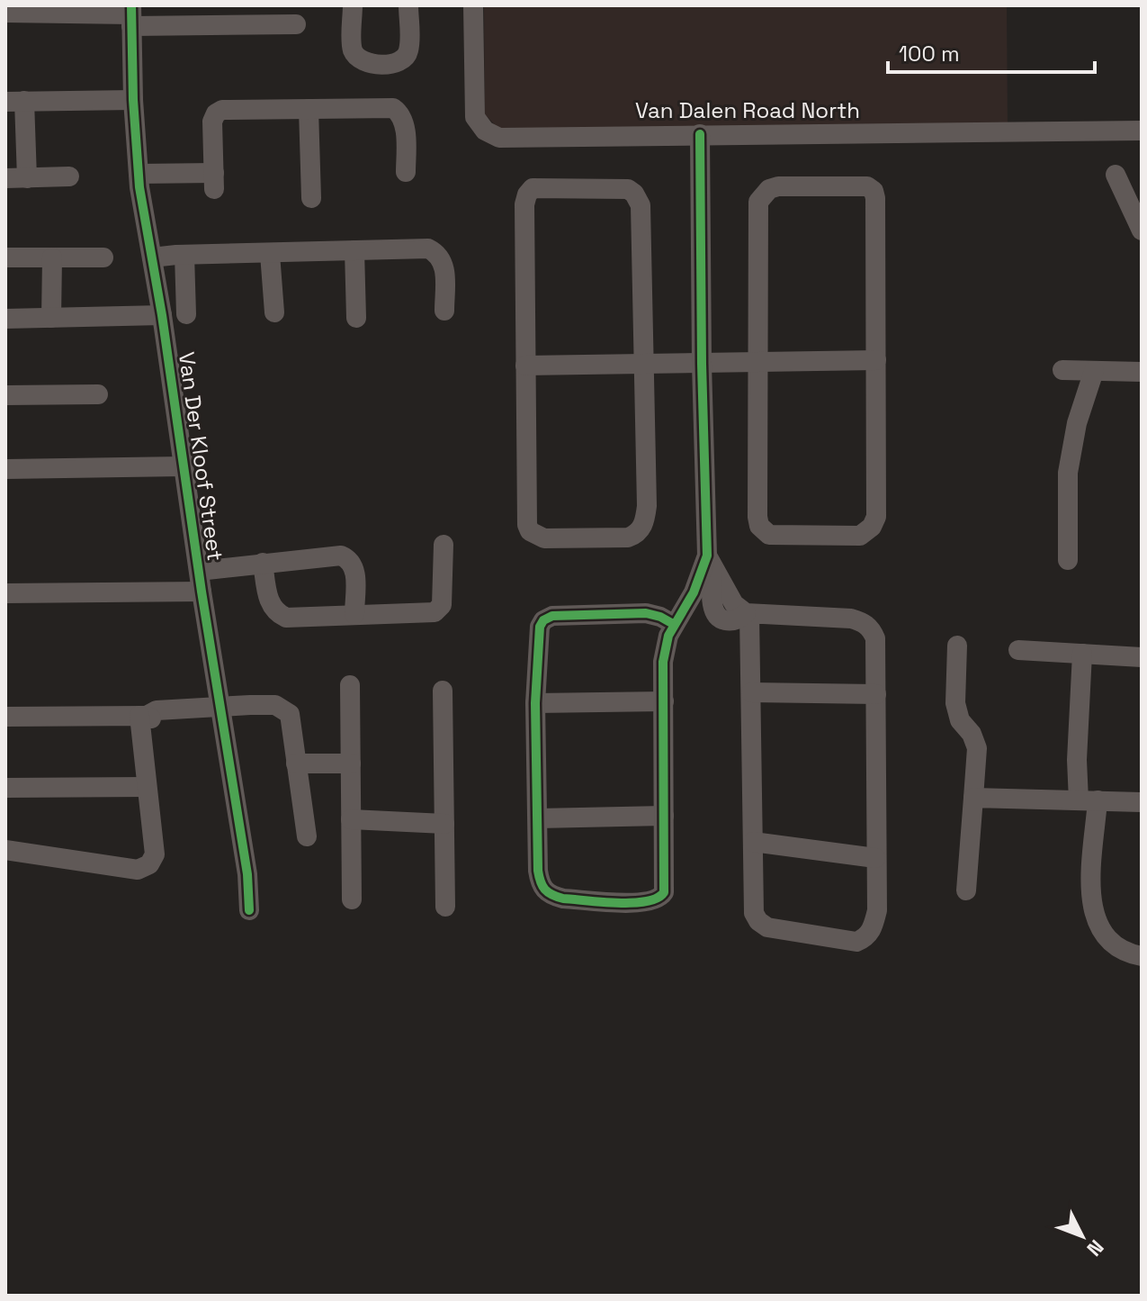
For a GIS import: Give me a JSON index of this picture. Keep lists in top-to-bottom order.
{
  "streets": {
    "street": ["Van Dalen Road North", "Van Der Kloof Street"]
  },
  "scale_bar": "100 m",
  "north": "bottom right"
}
